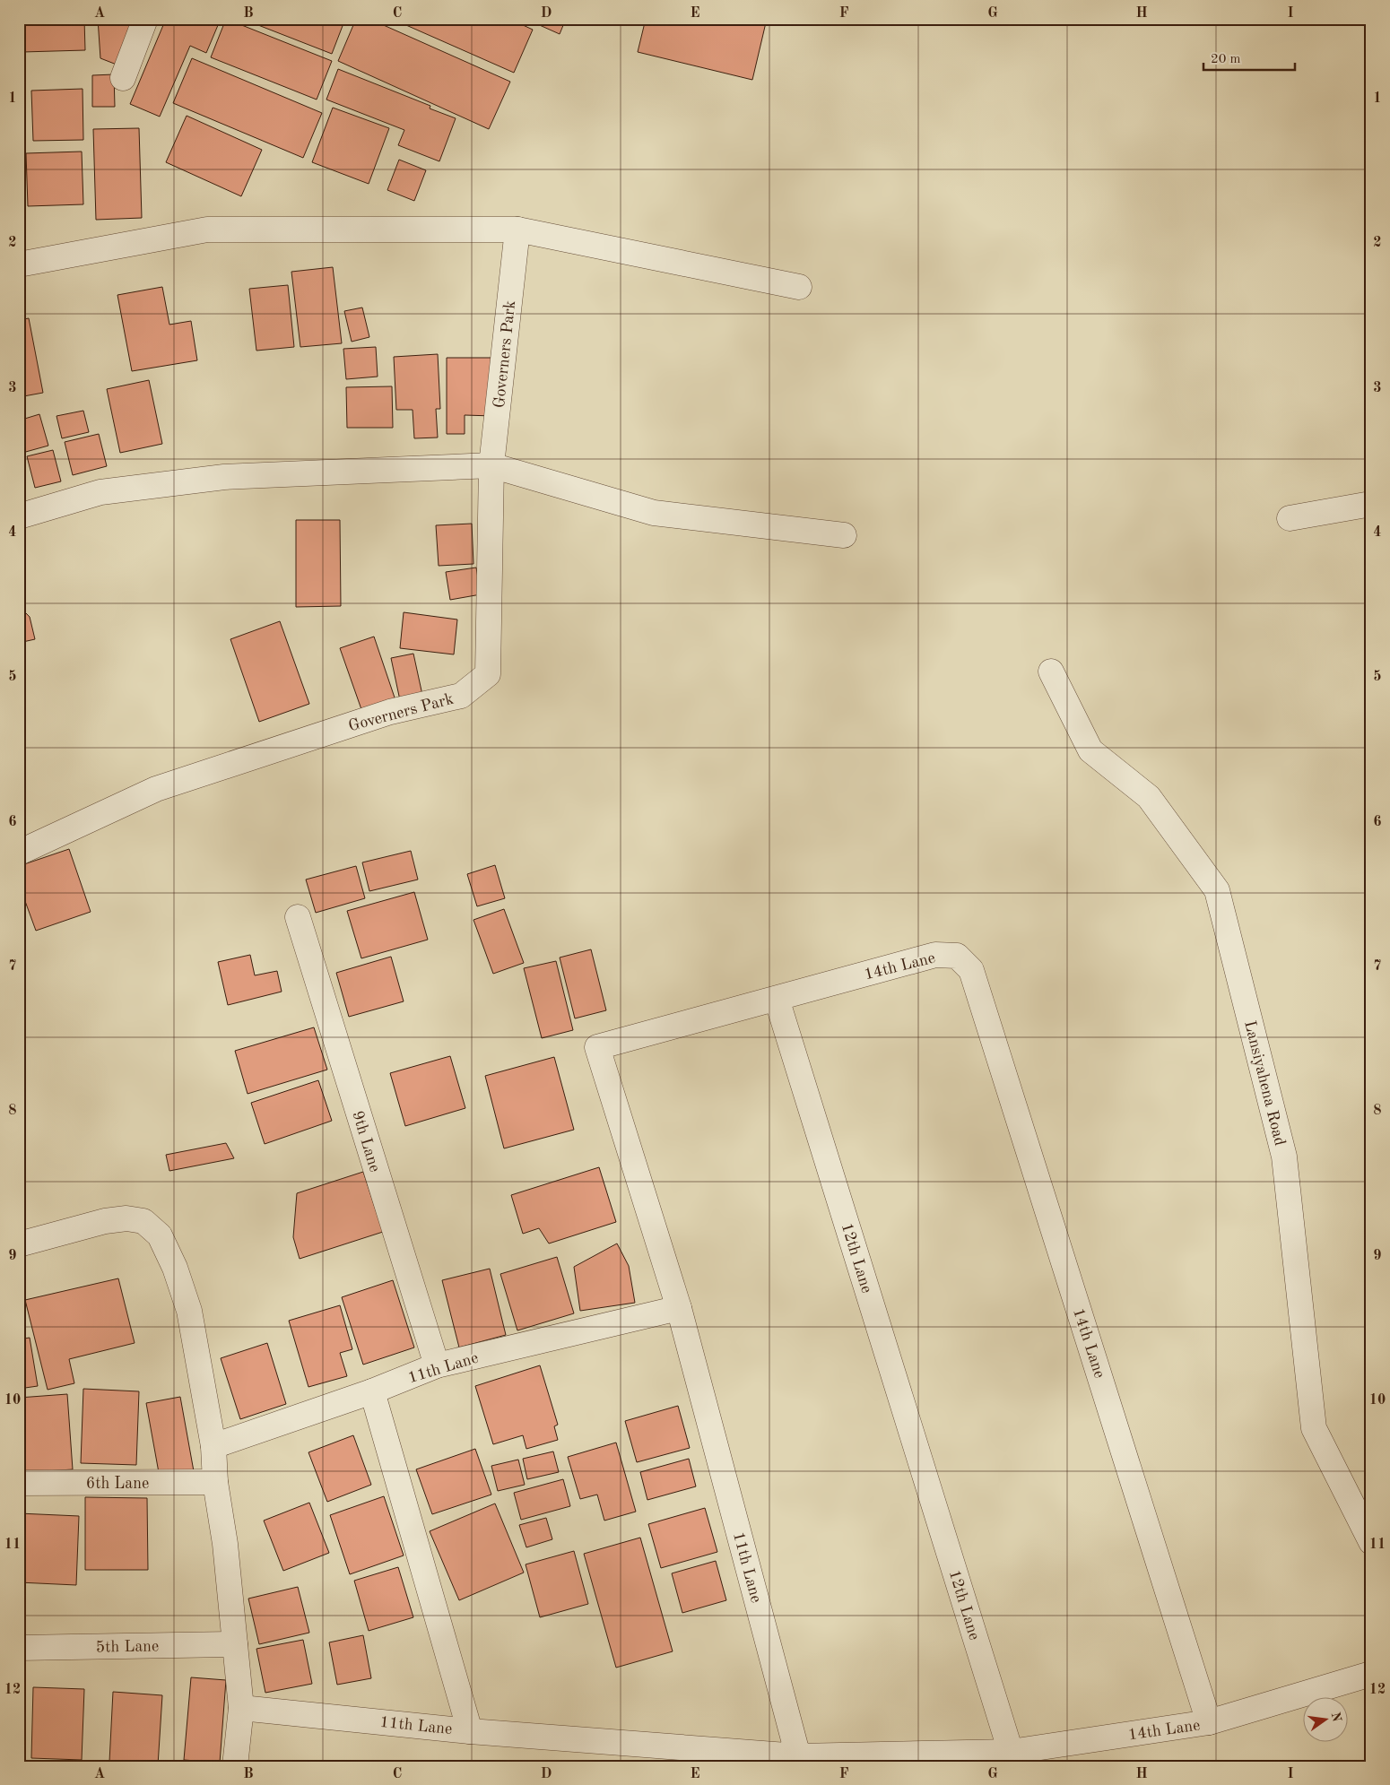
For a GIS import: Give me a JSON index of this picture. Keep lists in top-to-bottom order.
{
  "streets": {
    "street": [
      "Governers Park",
      "14th Lane",
      "Lansiyahena Road",
      "9th Lane",
      "12th Lane",
      "11th Lane",
      "6th Lane",
      "5th Lane"
    ]
  },
  "crossings": [
    ["14th Lane", "12th Lane"],
    ["9th Lane", "11th Lane"]
  ],
  "scale_bar": "20 m",
  "north": "right",
  "grid": {
    "columns": [
      "A",
      "B",
      "C",
      "D",
      "E",
      "F",
      "G",
      "H",
      "I"
    ],
    "rows": [
      "1",
      "2",
      "3",
      "4",
      "5",
      "6",
      "7",
      "8",
      "9",
      "10",
      "11",
      "12"
    ]
  }
}
